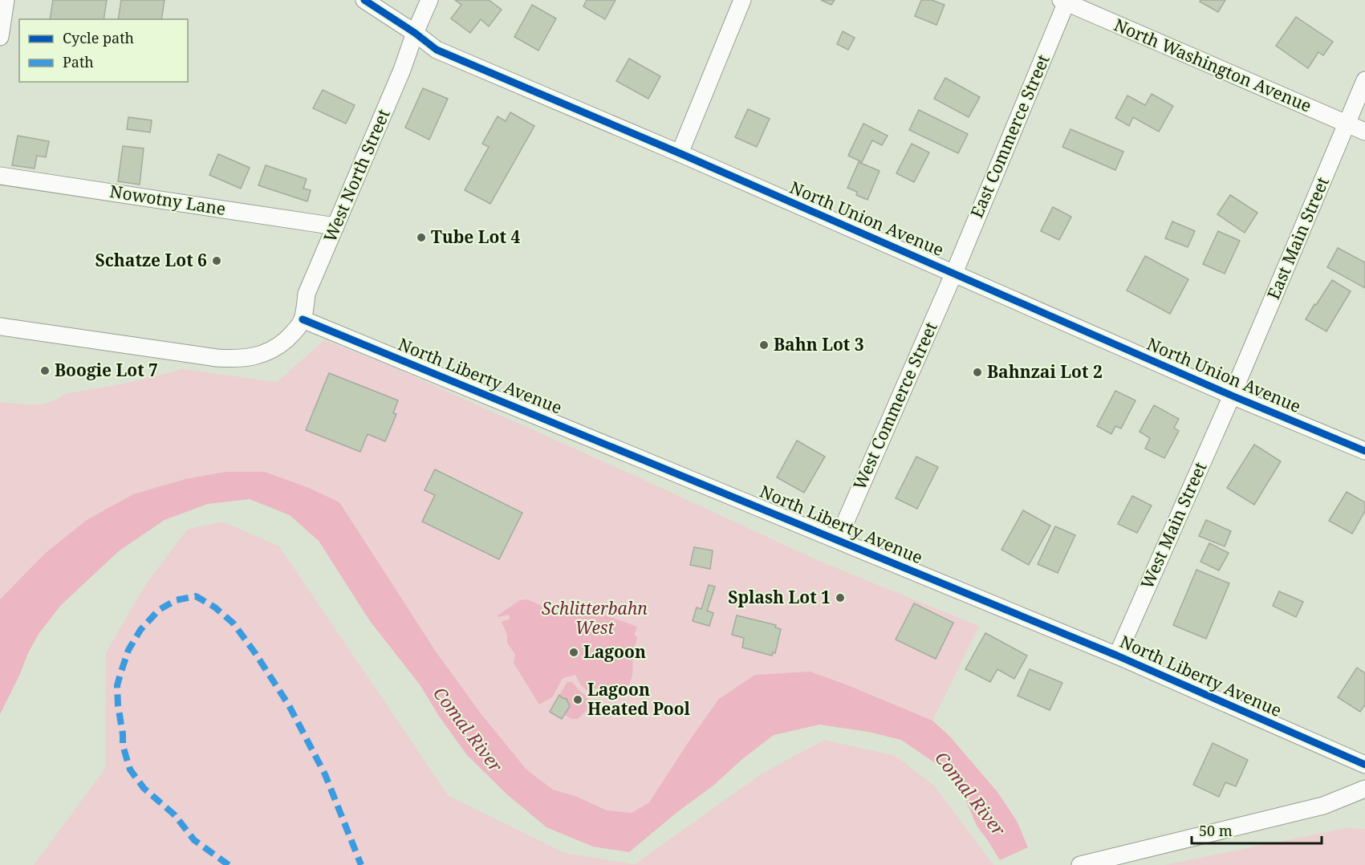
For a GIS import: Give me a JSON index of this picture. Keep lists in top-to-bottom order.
{
  "streets": {
    "street": [
      "North Washington Avenue",
      "East Commerce Street",
      "West North Street",
      "Nowotny Lane",
      "North Union Avenue",
      "East Main Street",
      "North Liberty Avenue",
      "West Commerce Street",
      "West Main Street"
    ]
  },
  "crossings": [
    ["North Washington Avenue", "East Commerce Street"],
    ["North Washington Avenue", "East Main Street"],
    ["East Commerce Street", "North Union Avenue"],
    ["East Commerce Street", "West Commerce Street"],
    ["West North Street", "Nowotny Lane"],
    ["West North Street", "North Union Avenue"],
    ["West North Street", "North Liberty Avenue"],
    ["North Union Avenue", "East Main Street"],
    ["North Union Avenue", "West Commerce Street"],
    ["North Union Avenue", "West Main Street"],
    ["East Main Street", "West Main Street"],
    ["North Liberty Avenue", "West Commerce Street"],
    ["North Liberty Avenue", "West Main Street"]
  ],
  "water": ["Comal River"],
  "parks": ["Schlitterbahn West"],
  "places": [
    "Tube Lot 4",
    "Schatze Lot 6",
    "Bahn Lot 3",
    "Boogie Lot 7",
    "Bahnzai Lot 2",
    "Splash Lot 1",
    "Lagoon",
    "Lagoon Heated Pool"
  ],
  "legend": ["Cycle path", "Path"],
  "scale_bar": "50 m"
}
